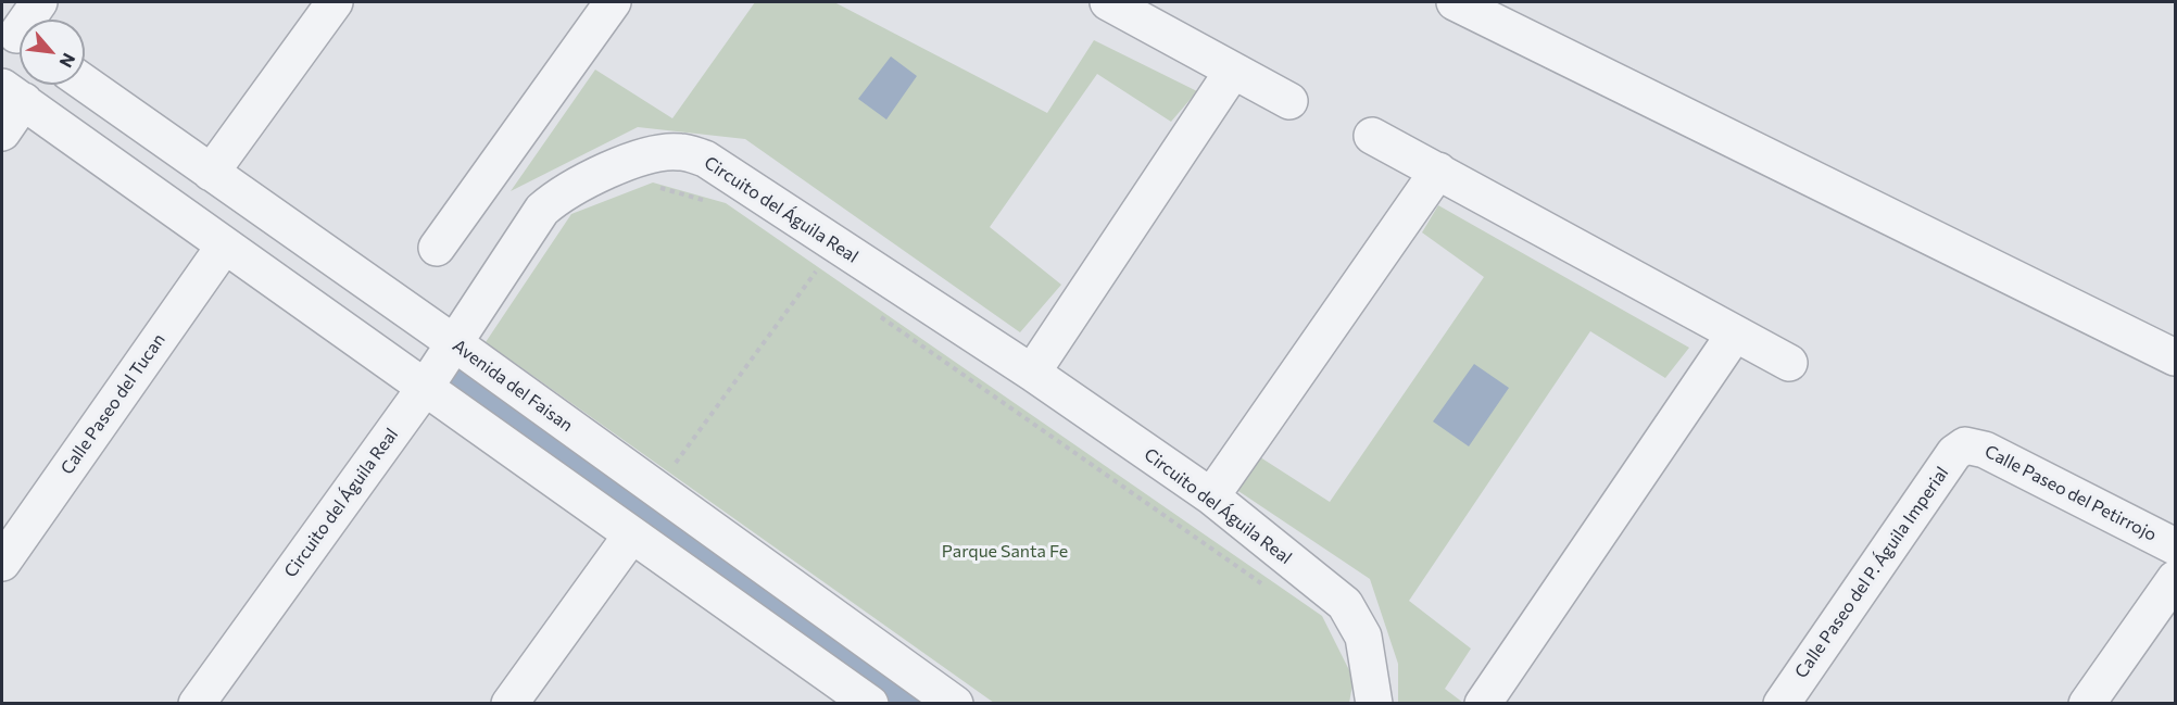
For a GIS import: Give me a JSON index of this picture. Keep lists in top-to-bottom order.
{
  "streets": {
    "street": [
      "Circuito del Águila Real",
      "Avenida del Faisan",
      "Calle Paseo del Tucan",
      "Calle Paseo del Petirrojo",
      "Calle Paseo del P. Águila Imperial"
    ]
  },
  "crossings": [
    ["Circuito del Águila Real", "Avenida del Faisan"],
    ["Calle Paseo del Petirrojo", "Calle Paseo del P. Águila Imperial"]
  ],
  "parks": ["Parque Santa Fe"],
  "north": "bottom right"
}
